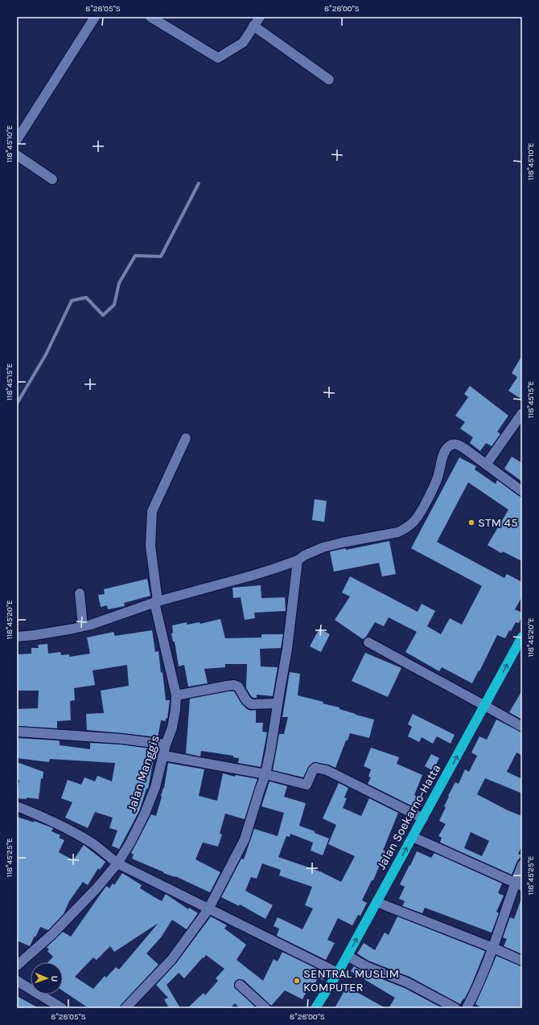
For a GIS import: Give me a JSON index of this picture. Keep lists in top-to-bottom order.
{
  "streets": {
    "highway": ["Jalan Soekarno-Hatta"],
    "street": ["Jalan Manggis"]
  },
  "one_way": ["Jalan Soekarno-Hatta"],
  "places": ["STM 45", "SENTRAL MUSLIM KOMPUTER"],
  "north": "right",
  "coordinates": [
    "8°28'05\"S",
    "8°28'00\"S",
    "118°45'10\"E",
    "118°45'15\"E",
    "118°45'20\"E",
    "118°45'25\"E"
  ]
}
